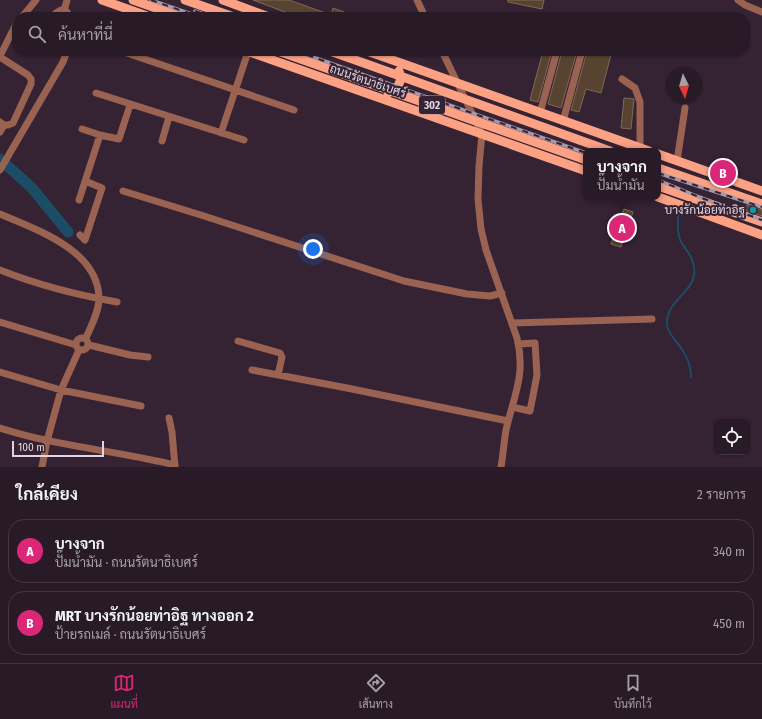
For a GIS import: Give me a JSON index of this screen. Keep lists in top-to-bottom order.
{
  "streets": {
    "main road": ["ถนนรัตนาธิเบศร์", "302"]
  },
  "crossings": [
    ["ถนนรัตนาธิเบศร์", "302"]
  ],
  "places": ["บางรักน้อยท่าอิฐ"],
  "scale_bar": "100 m",
  "north": "bottom",
  "page": {
    "search": "ค้นหาที่นี่",
    "popup": ["บางจาก", "ปั๊มน้ำมัน"],
    "pins": ["B", "A"],
    "scale": "100 m",
    "heading": ["ใกล้เคียง", "2 รายการ"],
    "list": [
      {
        "mark": "A",
        "name": "บางจาก",
        "note": "ปั๊มน้ำมัน · ถนนรัตนาธิเบศร์",
        "value": "340 m"
      },
      {
        "mark": "B",
        "name": "MRT บางรักน้อยท่าอิฐ ทางออก 2",
        "note": "ป้ายรถเมล์ · ถนนรัตนาธิเบศร์",
        "value": "450 m"
      }
    ],
    "nav": ["แผนที่", "เส้นทาง", "บันทึกไว้"]
  }
}
